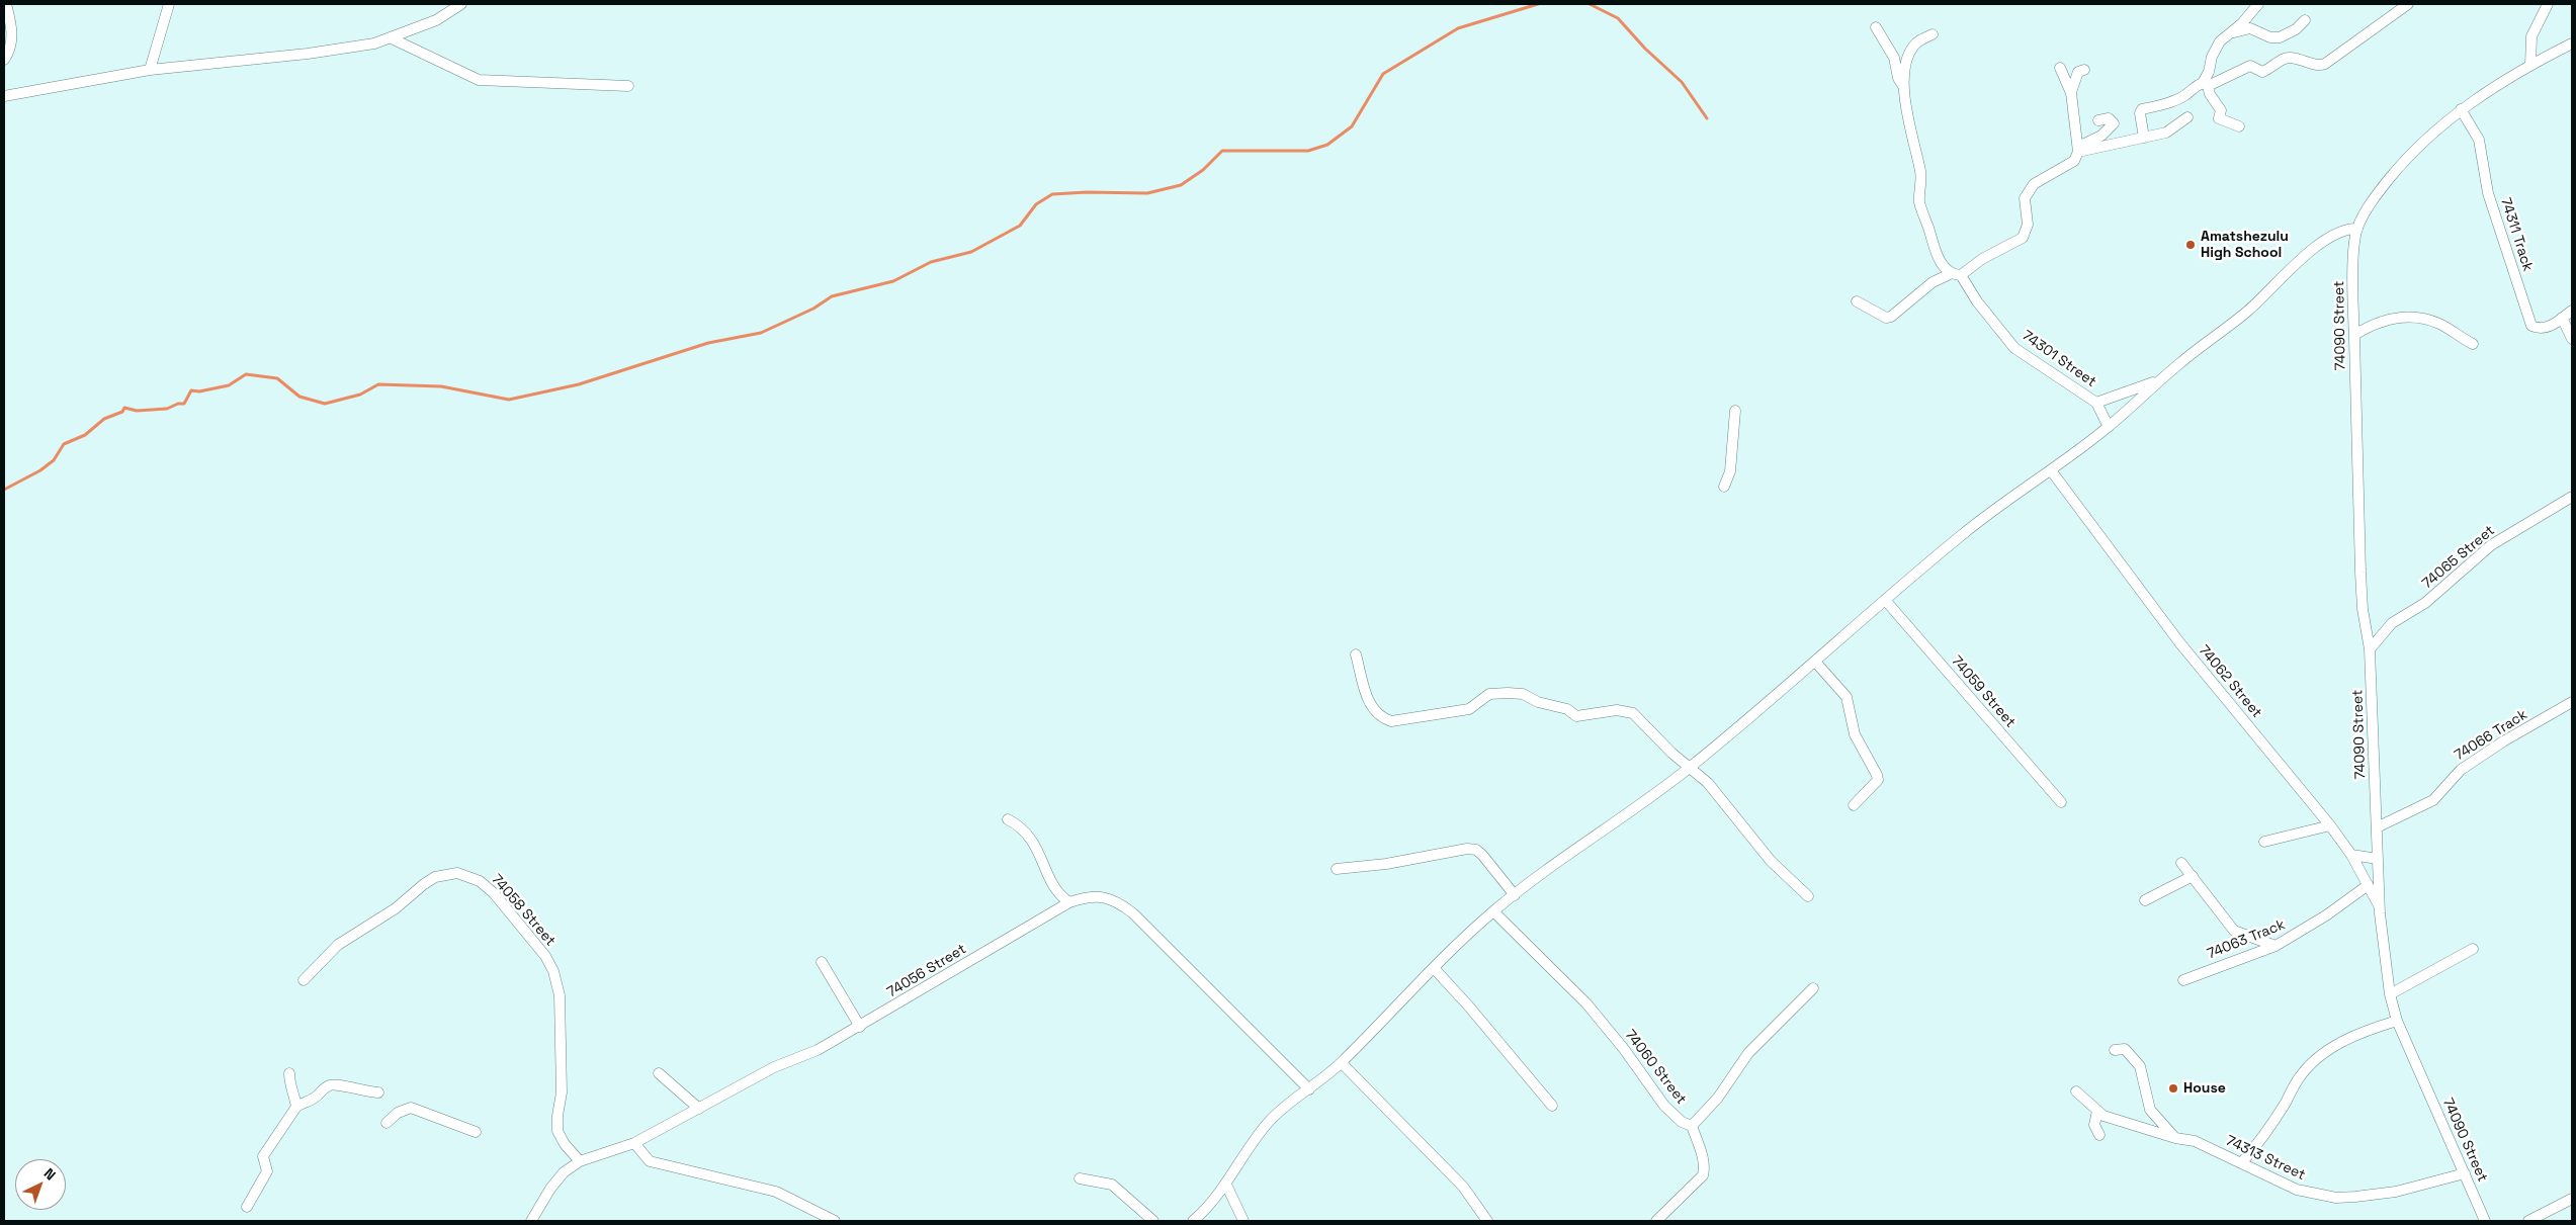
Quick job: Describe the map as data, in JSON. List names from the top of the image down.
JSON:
{
  "streets": {
    "street": [
      "74311 Track",
      "74090 Street",
      "74301 Street",
      "74065 Street",
      "74062 Street",
      "74059 Street",
      "74066 Track",
      "74058 Street",
      "74063 Track",
      "74056 Street",
      "74060 Street",
      "74313 Street"
    ]
  },
  "crossings": [
    ["74090 Street", "74065 Street"],
    ["74090 Street", "74062 Street"],
    ["74090 Street", "74066 Track"],
    ["74090 Street", "74313 Street"],
    ["74062 Street", "74063 Track"],
    ["74058 Street", "74056 Street"]
  ],
  "places": ["Amatshezulu High School", "House"],
  "north": "top right"
}
